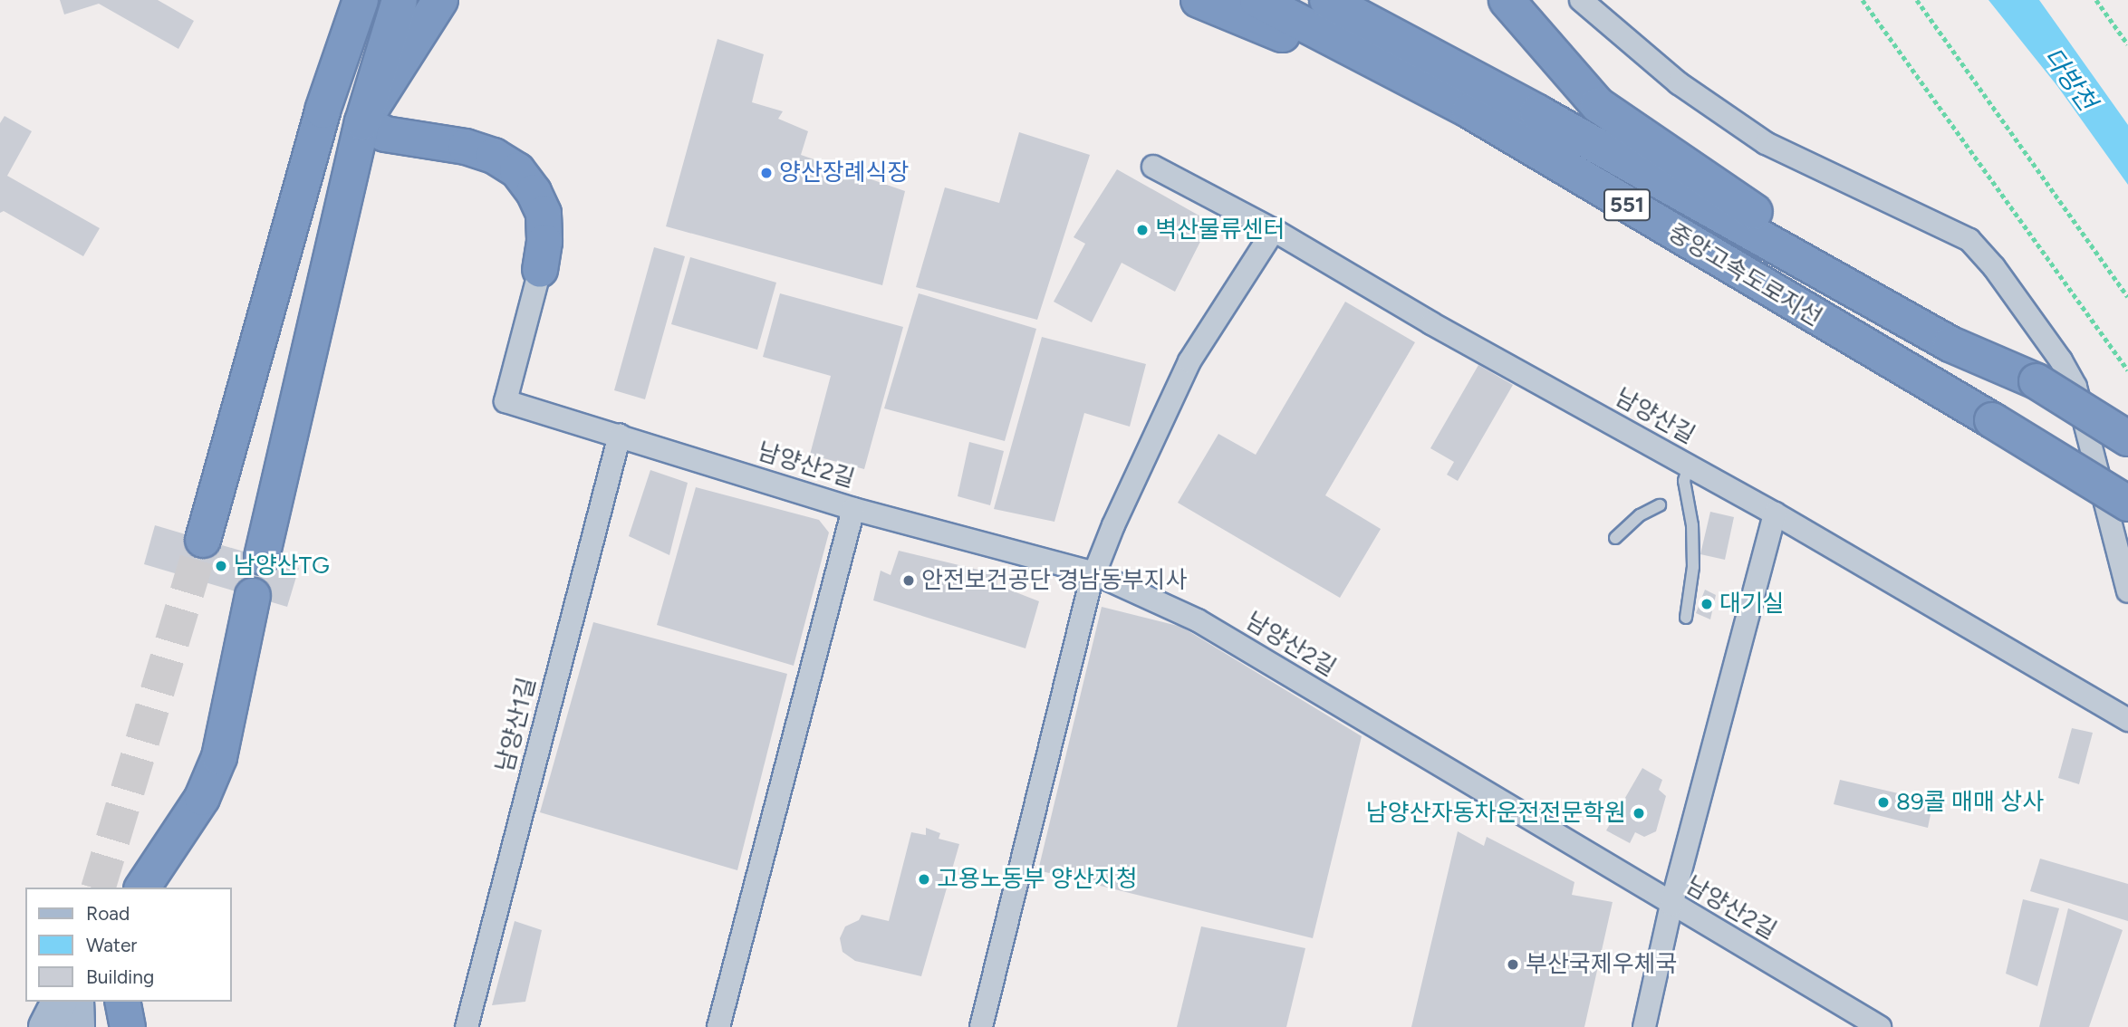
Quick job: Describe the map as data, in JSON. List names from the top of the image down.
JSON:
{
  "streets": {
    "highway": ["551", "중앙고속도로지선"],
    "street": ["남양산길", "남양산2길", "남양산1길"]
  },
  "crossings": [
    ["남양산2길", "남양산1길"]
  ],
  "water": ["다방천"],
  "places": [
    "양산장례식장",
    "벽산물류센터",
    "남양산TG",
    "안전보건공단 경남동부지사",
    "대기실",
    "89콜 매매 상사",
    "남양산자동차운전전문학원",
    "고용노동부 양산지청",
    "부산국제우체국"
  ],
  "legend": ["Road", "Water", "Building"]
}
